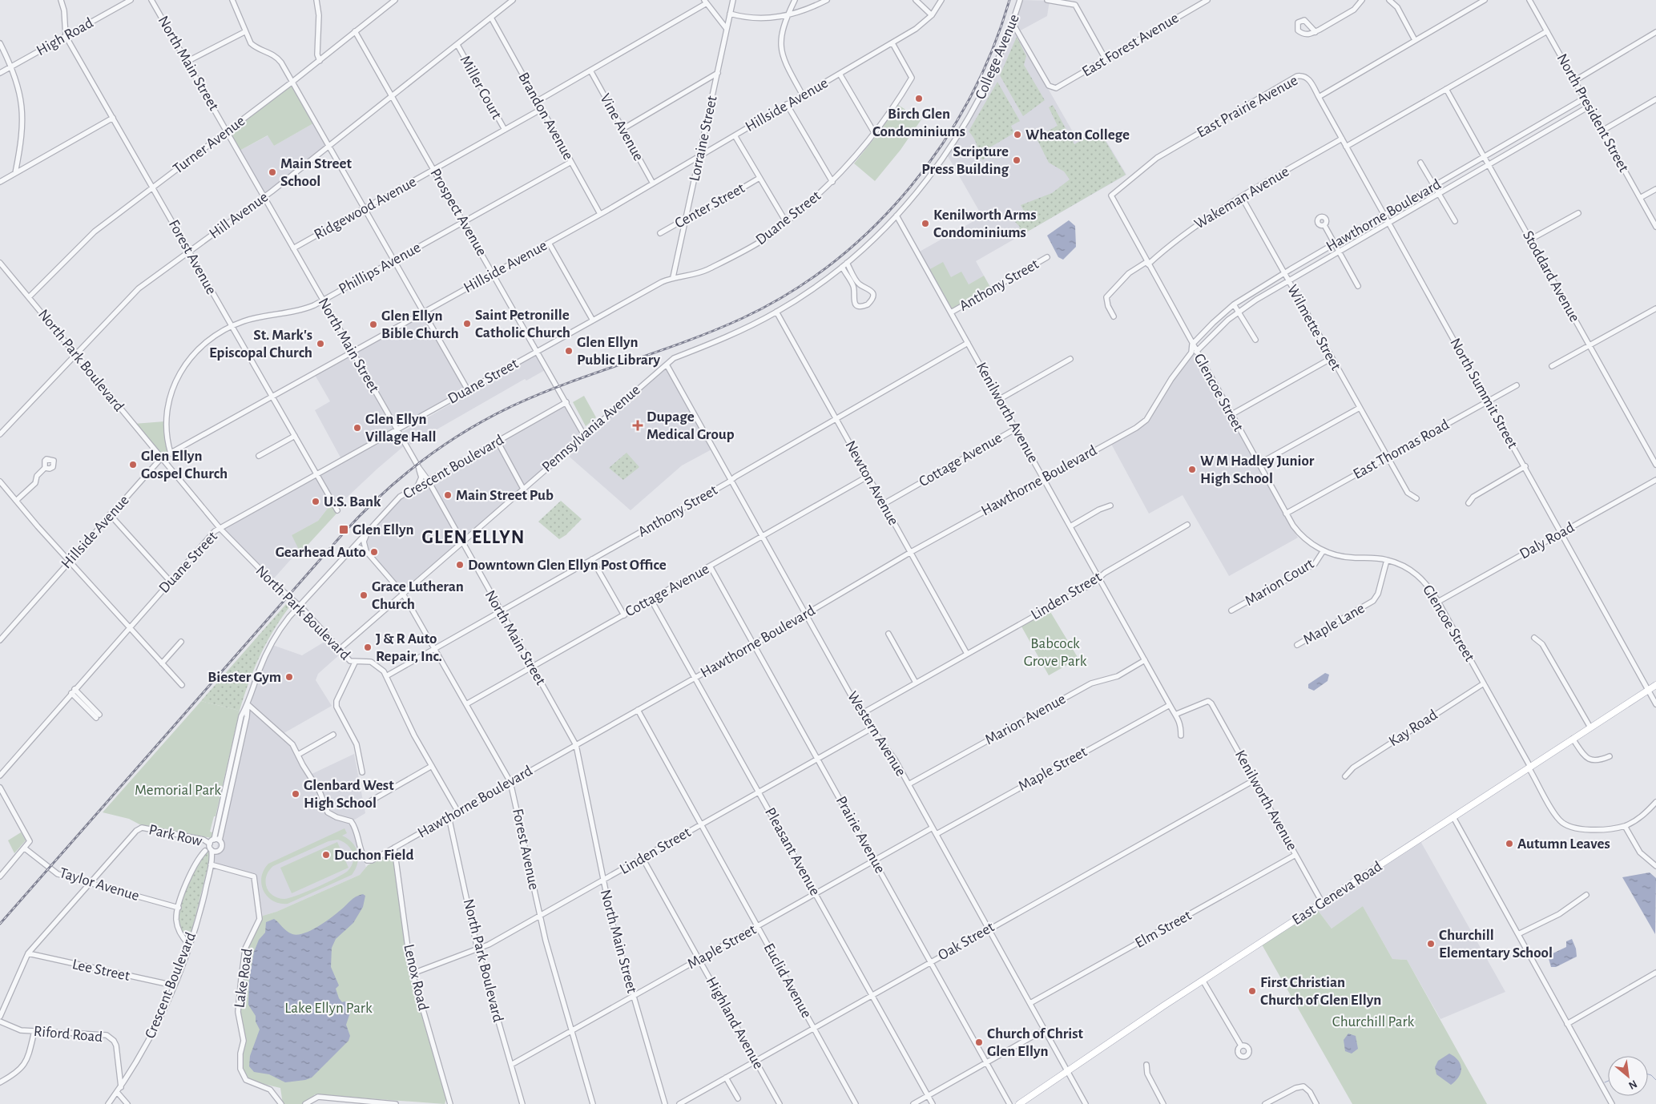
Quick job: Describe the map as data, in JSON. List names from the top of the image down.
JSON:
{
  "streets": {
    "main road": ["East Geneva Road"],
    "street": [
      "High Road",
      "East Forest Avenue",
      "College Avenue",
      "North Main Street",
      "Miller Court",
      "Hillside Avenue",
      "East Prairie Avenue",
      "North President Street",
      "Brandon Avenue",
      "Vine Avenue",
      "Lorraine Street",
      "Turner Avenue",
      "Wakeman Avenue",
      "Center Street",
      "Ridgewood Avenue",
      "Prospect Avenue",
      "Hill Avenue",
      "Hawthorne Boulevard",
      "Duane Street",
      "Forest Avenue",
      "Phillips Avenue",
      "Stoddard Avenue",
      "Anthony Street",
      "Wilmette Street",
      "North Park Boulevard",
      "Glencoe Street",
      "North Summit Street",
      "Kenilworth Avenue",
      "Pennsylvania Avenue",
      "East Thomas Road",
      "Cottage Avenue",
      "Crescent Boulevard",
      "Newton Avenue",
      "Daly Road",
      "Marion Court",
      "Linden Street",
      "Maple Lane",
      "Marion Avenue",
      "Kay Road",
      "Western Avenue",
      "Maple Street",
      "Prairie Avenue",
      "Park Row",
      "Pleasant Avenue",
      "Taylor Avenue",
      "Elm Street",
      "Oak Street",
      "Lee Street",
      "Lenox Road",
      "Lake Road",
      "Euclid Avenue",
      "Highland Avenue",
      "Riford Road"
    ]
  },
  "crossings": [
    ["High Road", "Forest Avenue"],
    ["East Forest Avenue", "College Avenue"],
    ["College Avenue", "Pennsylvania Avenue"],
    ["North Main Street", "Hillside Avenue"],
    ["North Main Street", "Turner Avenue"],
    ["North Main Street", "Ridgewood Avenue"],
    ["North Main Street", "Hill Avenue"],
    ["North Main Street", "Hawthorne Boulevard"],
    ["North Main Street", "Duane Street"],
    ["North Main Street", "Phillips Avenue"],
    ["North Main Street", "Anthony Street"],
    ["North Main Street", "Pennsylvania Avenue"],
    ["North Main Street", "Cottage Avenue"],
    ["North Main Street", "Crescent Boulevard"],
    ["North Main Street", "Linden Street"],
    ["North Main Street", "Maple Street"],
    ["Miller Court", "Ridgewood Avenue"],
    ["Miller Court", "Hill Avenue"],
    ["Hillside Avenue", "Brandon Avenue"],
    ["Hillside Avenue", "Vine Avenue"],
    ["Hillside Avenue", "Lorraine Street"],
    ["Hillside Avenue", "Prospect Avenue"],
    ["Hillside Avenue", "Duane Street"],
    ["Hillside Avenue", "Forest Avenue"],
    ["Hillside Avenue", "Phillips Avenue"],
    ["Hillside Avenue", "North Park Boulevard"],
    ["East Prairie Avenue", "Glencoe Street"],
    ["East Prairie Avenue", "North Summit Street"],
    ["North President Street", "Hawthorne Boulevard"],
    ["Brandon Avenue", "Ridgewood Avenue"],
    ["Brandon Avenue", "Hill Avenue"],
    ["Brandon Avenue", "Phillips Avenue"],
    ["Lorraine Street", "Center Street"],
    ["Lorraine Street", "Duane Street"],
    ["Turner Avenue", "Prospect Avenue"],
    ["Turner Avenue", "Forest Avenue"],
    ["Turner Avenue", "North Park Boulevard"],
    ["Wakeman Avenue", "Wilmette Street"],
    ["Wakeman Avenue", "Glencoe Street"],
    ["Wakeman Avenue", "North Summit Street"],
    ["Ridgewood Avenue", "Prospect Avenue"],
    ["Prospect Avenue", "Hill Avenue"],
    ["Prospect Avenue", "Duane Street"],
    ["Prospect Avenue", "Phillips Avenue"],
    ["Prospect Avenue", "Pennsylvania Avenue"],
    ["Prospect Avenue", "Crescent Boulevard"],
    ["Hill Avenue", "Forest Avenue"],
    ["Hill Avenue", "North Park Boulevard"],
    ["Hawthorne Boulevard", "Forest Avenue"],
    ["Hawthorne Boulevard", "Stoddard Avenue"],
    ["Hawthorne Boulevard", "Wilmette Street"],
    ["Hawthorne Boulevard", "North Park Boulevard"],
    ["Hawthorne Boulevard", "Glencoe Street"],
    ["Hawthorne Boulevard", "North Summit Street"],
    ["Hawthorne Boulevard", "Kenilworth Avenue"],
    ["Hawthorne Boulevard", "Newton Avenue"],
    ["Hawthorne Boulevard", "Western Avenue"],
    ["Hawthorne Boulevard", "Prairie Avenue"],
    ["Hawthorne Boulevard", "Pleasant Avenue"],
    ["Hawthorne Boulevard", "Lenox Road"],
    ["Hawthorne Boulevard", "Euclid Avenue"],
    ["Duane Street", "Forest Avenue"],
    ["Duane Street", "North Park Boulevard"],
    ["Forest Avenue", "Phillips Avenue"],
    ["Forest Avenue", "Anthony Street"],
    ["Forest Avenue", "Pennsylvania Avenue"],
    ["Forest Avenue", "Cottage Avenue"],
    ["Forest Avenue", "Linden Street"],
    ["Forest Avenue", "Maple Street"],
    ["Anthony Street", "North Park Boulevard"],
    ["Anthony Street", "Kenilworth Avenue"],
    ["Anthony Street", "Newton Avenue"],
    ["Anthony Street", "Western Avenue"],
    ["Wilmette Street", "East Thomas Road"],
    ["North Park Boulevard", "Pennsylvania Avenue"],
    ["North Park Boulevard", "Crescent Boulevard"],
    ["North Park Boulevard", "Linden Street"],
    ["North Park Boulevard", "Maple Street"],
    ["Glencoe Street", "East Thomas Road"],
    ["Glencoe Street", "Daly Road"],
    ["Glencoe Street", "Marion Court"],
    ["Glencoe Street", "Maple Lane"],
    ["Glencoe Street", "Kay Road"],
    ["Glencoe Street", "East Geneva Road"],
    ["North Summit Street", "East Thomas Road"],
    ["North Summit Street", "Daly Road"],
    ["North Summit Street", "East Geneva Road"],
    ["Kenilworth Avenue", "Pennsylvania Avenue"],
    ["Kenilworth Avenue", "Cottage Avenue"],
    ["Kenilworth Avenue", "Linden Street"],
    ["Kenilworth Avenue", "Marion Avenue"],
    ["Kenilworth Avenue", "Maple Street"],
    ["Kenilworth Avenue", "East Geneva Road"],
    ["Kenilworth Avenue", "Elm Street"],
    ["Kenilworth Avenue", "Oak Street"],
    ["Pennsylvania Avenue", "Newton Avenue"],
    ["Pennsylvania Avenue", "Western Avenue"],
    ["Cottage Avenue", "Newton Avenue"],
    ["Cottage Avenue", "Western Avenue"],
    ["Cottage Avenue", "Prairie Avenue"],
    ["Cottage Avenue", "Pleasant Avenue"],
    ["Crescent Boulevard", "Park Row"],
    ["Crescent Boulevard", "Lee Street"],
    ["Crescent Boulevard", "Lake Road"],
    ["Crescent Boulevard", "Riford Road"],
    ["Newton Avenue", "Linden Street"],
    ["Linden Street", "Western Avenue"],
    ["Linden Street", "Prairie Avenue"],
    ["Linden Street", "Pleasant Avenue"],
    ["Linden Street", "Lenox Road"],
    ["Linden Street", "Euclid Avenue"],
    ["Linden Street", "Highland Avenue"],
    ["Marion Avenue", "Western Avenue"],
    ["Western Avenue", "Maple Street"],
    ["Western Avenue", "East Geneva Road"],
    ["Western Avenue", "Elm Street"],
    ["Western Avenue", "Oak Street"],
    ["Maple Street", "Prairie Avenue"],
    ["Maple Street", "Pleasant Avenue"],
    ["Maple Street", "Euclid Avenue"],
    ["Maple Street", "Highland Avenue"],
    ["Prairie Avenue", "Oak Street"],
    ["Park Row", "Taylor Avenue"],
    ["Pleasant Avenue", "Oak Street"],
    ["Oak Street", "Euclid Avenue"],
    ["Oak Street", "Highland Avenue"]
  ],
  "districts": ["GLEN ELLYN"],
  "parks": [
    "Babcock Grove Park",
    "Memorial Park",
    "Lake Ellyn Park",
    "Churchill Park"
  ],
  "places": {
    "other": [
      "Birch Glen Condominiums",
      "Wheaton College",
      "Scripture Press Building",
      "Main Street School",
      "Kenilworth Arms Condominiums",
      "Saint Petronille Catholic Church",
      "Glen Ellyn Bible Church",
      "St. Mark's Episcopal Church",
      "Glen Ellyn Public Library",
      "Glen Ellyn Village Hall",
      "Glen Ellyn Gospel Church",
      "W M Hadley Junior High School",
      "Main Street Pub",
      "U.S. Bank",
      "Gearhead Auto",
      "Downtown Glen Ellyn Post Office",
      "Grace Lutheran Church",
      "J & R Auto Repair, Inc.",
      "Biester Gym",
      "Glenbard West High School",
      "Autumn Leaves",
      "Duchon Field",
      "Churchill Elementary School",
      "First Christian Church of Glen Ellyn",
      "Church of Christ Glen Ellyn"
    ],
    "health": ["Dupage Medical Group"],
    "transit": ["Glen Ellyn"]
  },
  "north": "bottom right"
}
